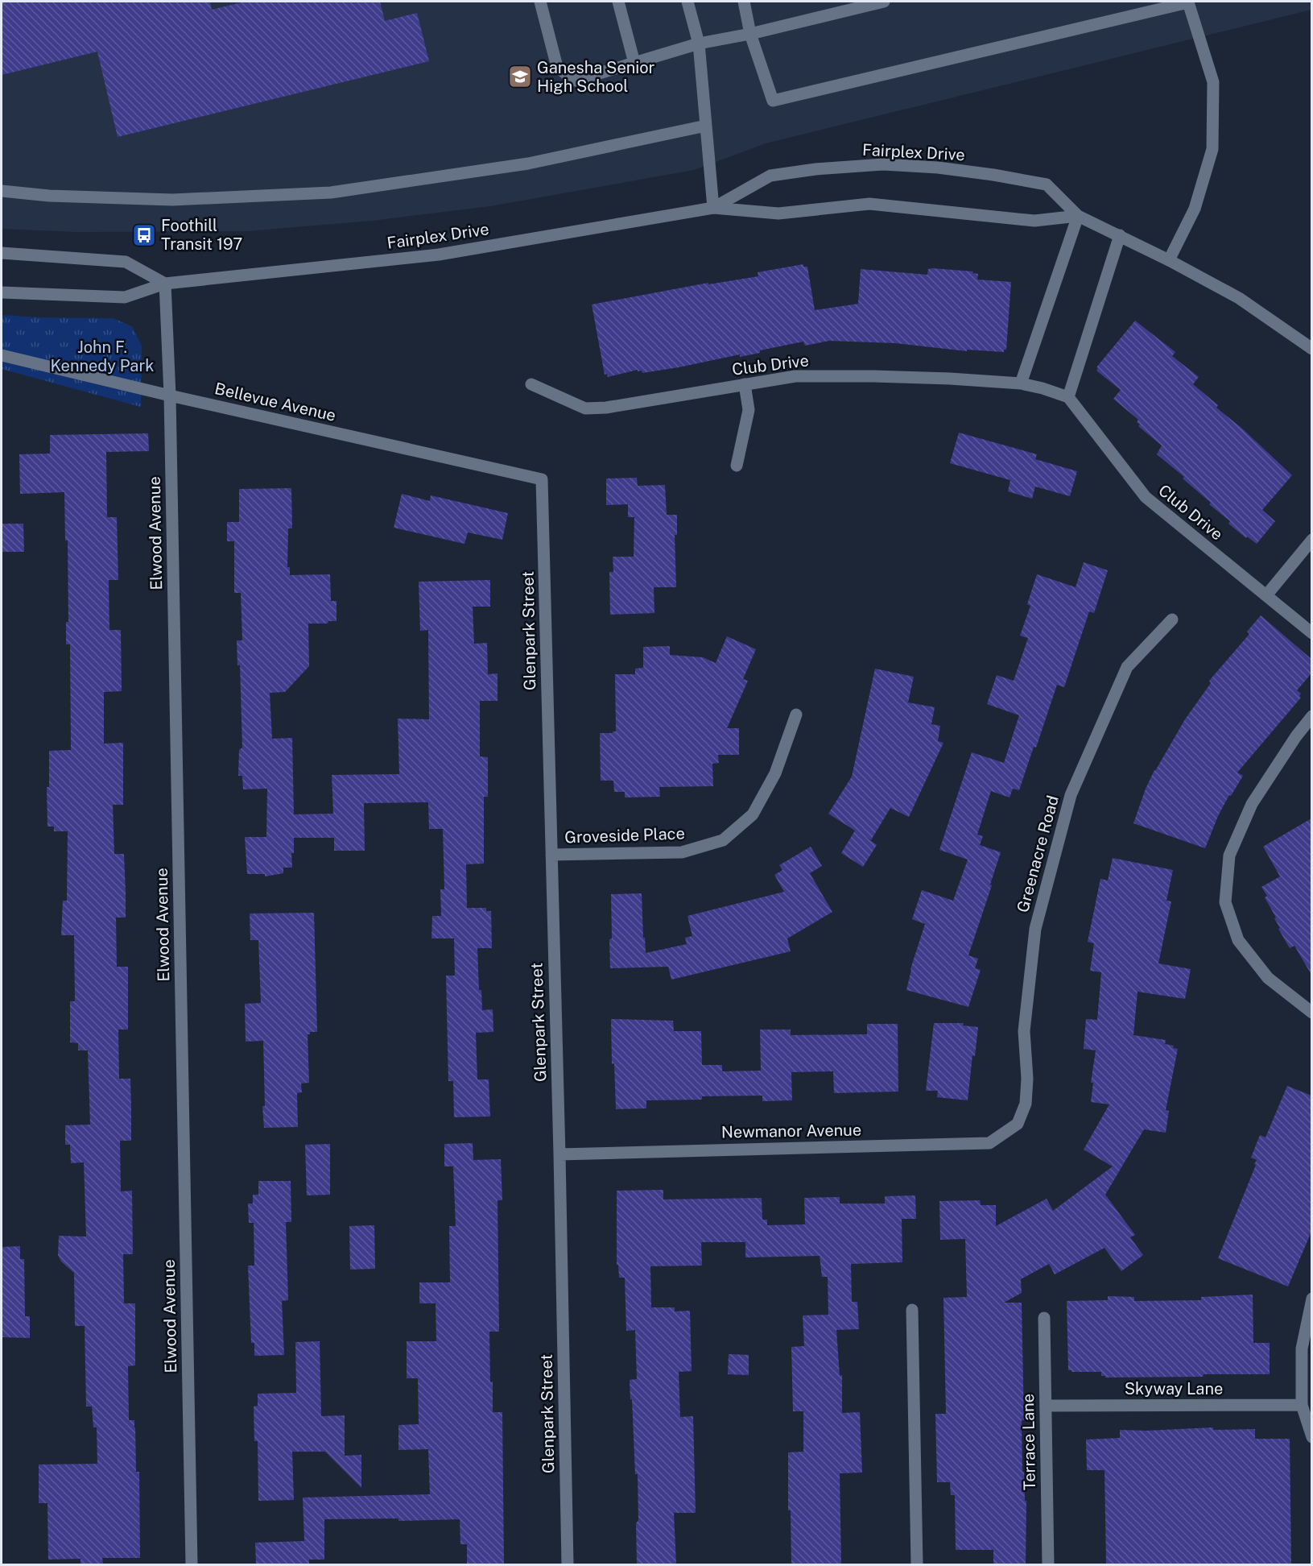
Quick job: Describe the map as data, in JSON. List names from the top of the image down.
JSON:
{
  "streets": {
    "street": [
      "Fairplex Drive",
      "Club Drive",
      "Bellevue Avenue",
      "Elwood Avenue",
      "Glenpark Street",
      "Groveside Place",
      "Greenacre Road",
      "Newmanor Avenue",
      "Skyway Lane",
      "Terrace Lane"
    ]
  },
  "crossings": [
    ["Fairplex Drive", "Elwood Avenue"],
    ["Bellevue Avenue", "Elwood Avenue"],
    ["Bellevue Avenue", "Glenpark Street"],
    ["Glenpark Street", "Groveside Place"],
    ["Glenpark Street", "Newmanor Avenue"],
    ["Greenacre Road", "Newmanor Avenue"],
    ["Skyway Lane", "Terrace Lane"]
  ],
  "parks": ["John F. Kennedy Park"],
  "places": {
    "school or university": ["Ganesha Senior High School"],
    "bus stop": ["Foothill Transit 197"]
  }
}
